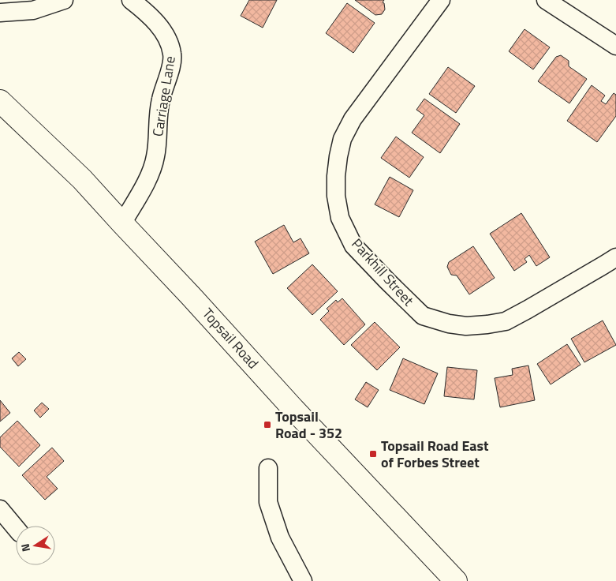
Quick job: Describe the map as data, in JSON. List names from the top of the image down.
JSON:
{
  "streets": {
    "main road": ["Topsail Road"],
    "street": ["Carriage Lane", "Parkhill Street"]
  },
  "crossings": [
    ["Carriage Lane", "Topsail Road"]
  ],
  "places": {
    "transit": ["Topsail Road - 352", "Topsail Road East of Forbes Street"]
  },
  "north": "left"
}
